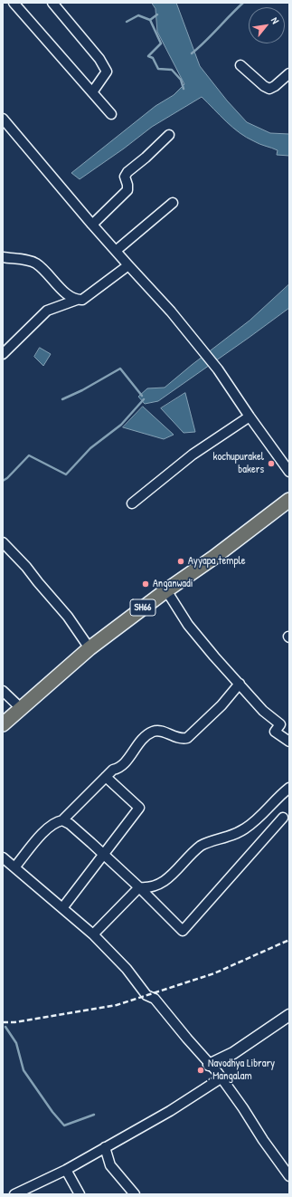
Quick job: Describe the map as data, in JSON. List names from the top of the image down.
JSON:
{
  "streets": {
    "main road": ["SH66"]
  },
  "places": [
    "kochupurakel bakers",
    "Ayyapa temple",
    "Anganwadi",
    "Navodhya Library , Mangalam"
  ],
  "north": "top right"
}
